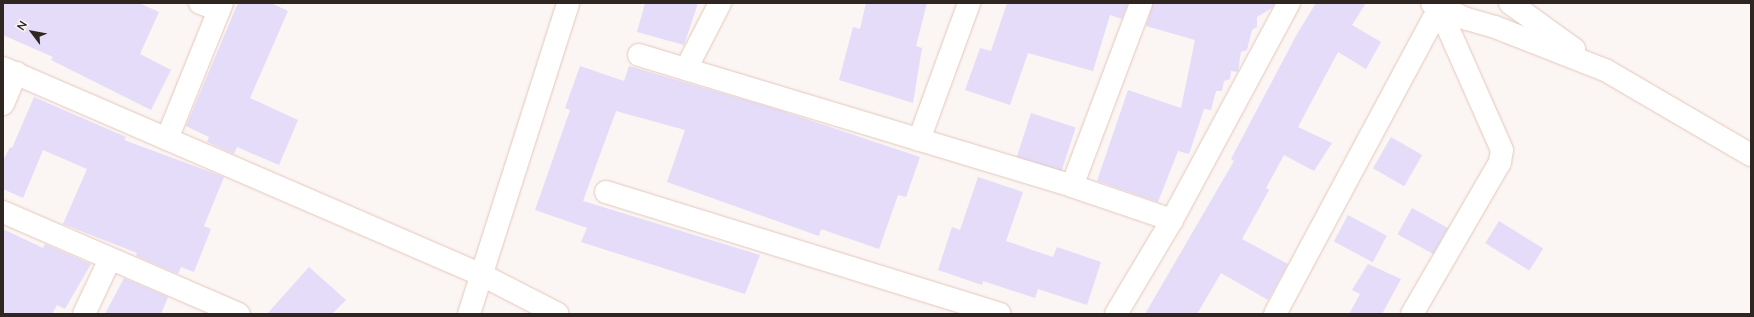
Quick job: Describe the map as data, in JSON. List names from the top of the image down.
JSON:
{
  "north": "top left"
}
